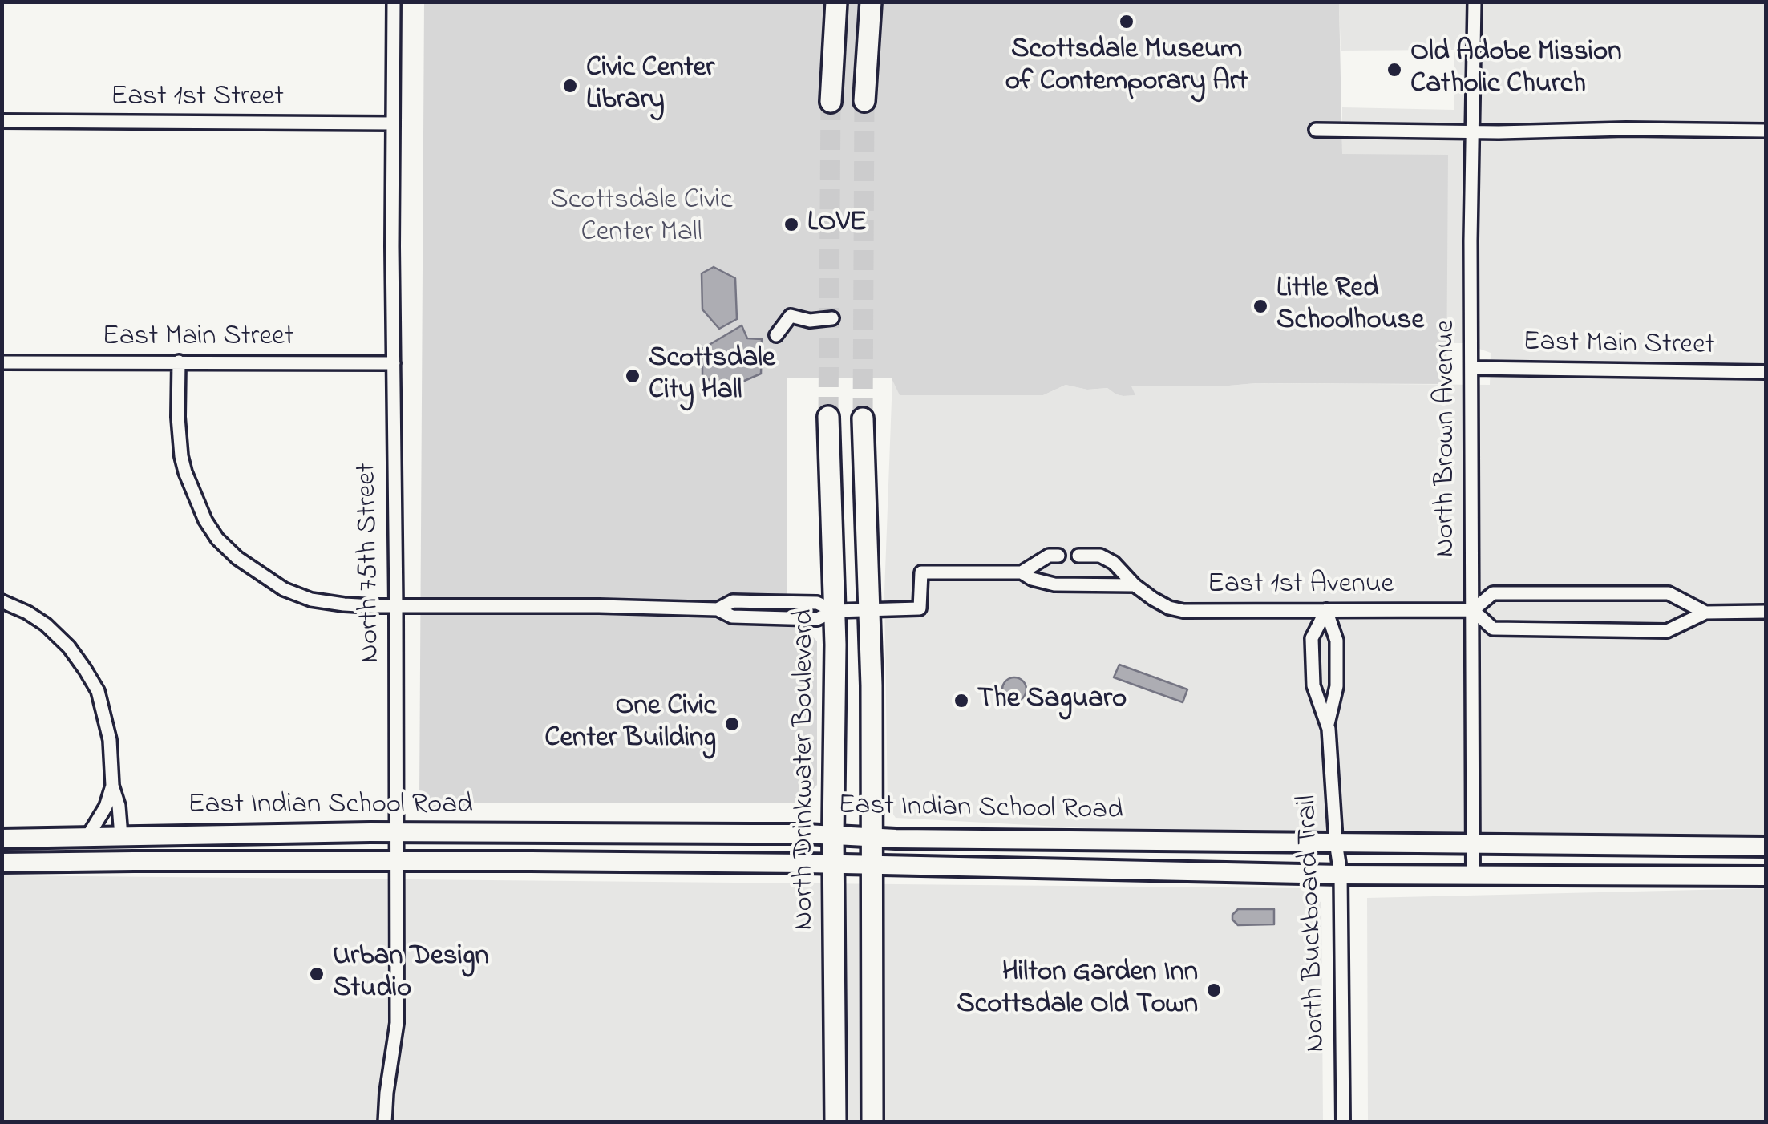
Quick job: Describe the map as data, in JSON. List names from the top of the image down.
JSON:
{
  "streets": {
    "main road": ["North Drinkwater Boulevard", "East Indian School Road"],
    "street": [
      "East 1st Street",
      "East Main Street",
      "North Brown Avenue",
      "North 75th Street",
      "East 1st Avenue",
      "North Buckboard Trail"
    ]
  },
  "crossings": [
    ["East 1st Street", "North 75th Street"],
    ["East Main Street", "North Brown Avenue"],
    ["East Main Street", "North 75th Street"],
    ["North Brown Avenue", "East 1st Avenue"],
    ["North Brown Avenue", "East Indian School Road"],
    ["North 75th Street", "East Indian School Road"],
    ["East 1st Avenue", "North Buckboard Trail"],
    ["North Drinkwater Boulevard", "East Indian School Road"],
    ["East Indian School Road", "North Buckboard Trail"]
  ],
  "parks": ["Scottsdale Civic Center Mall"],
  "places": [
    "Scottsdale Museum of Contemporary Art",
    "Old Adobe Mission Catholic Church",
    "Civic Center Library",
    "LOVE",
    "Little Red Schoolhouse",
    "Scottsdale City Hall",
    "The Saguaro",
    "One Civic Center Building",
    "Urban Design Studio",
    "Hilton Garden Inn Scottsdale Old Town"
  ]
}
